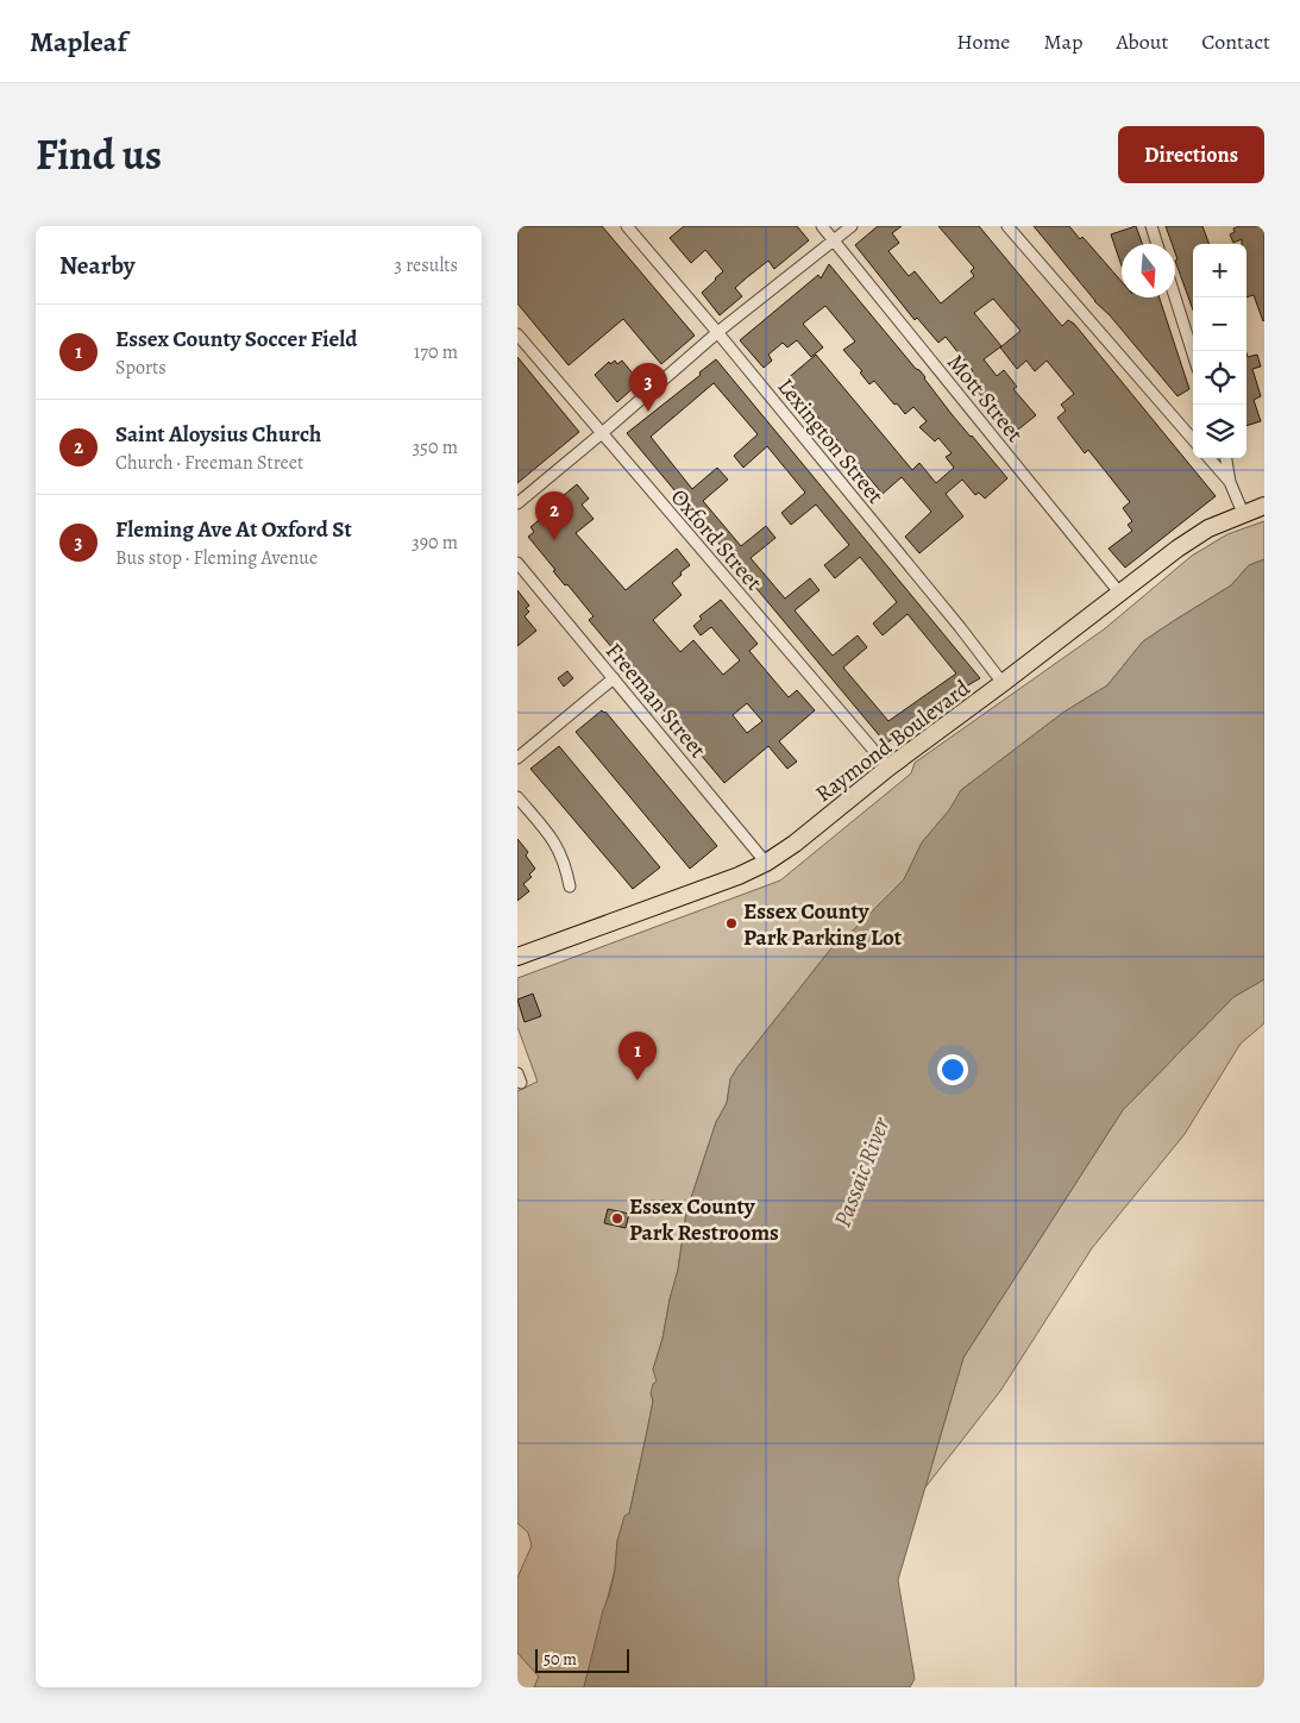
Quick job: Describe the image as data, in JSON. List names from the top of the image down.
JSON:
{
  "streets": {
    "main road": ["Raymond Boulevard"],
    "street": [
      "Mott Street",
      "Lexington Street",
      "Oxford Street",
      "Freeman Street"
    ]
  },
  "crossings": [
    ["Mott Street", "Raymond Boulevard"],
    ["Lexington Street", "Raymond Boulevard"],
    ["Oxford Street", "Raymond Boulevard"],
    ["Freeman Street", "Raymond Boulevard"]
  ],
  "water": ["Passaic River"],
  "places": ["Essex County Park Parking Lot", "Essex County Park Restrooms"],
  "scale_bar": "50 m",
  "north": "bottom",
  "page": {
    "header": "Mapleaf",
    "nav": [
      "Home",
      "Map",
      "About",
      "Contact"
    ],
    "title": "Find us",
    "buttons": "Directions",
    "heading": ["Nearby", "3 results"],
    "map_buttons": ["+", "−"],
    "list": [
      {
        "mark": "1",
        "name": "Essex County Soccer Field",
        "note": "Sports",
        "value": "170 m"
      },
      {
        "mark": "2",
        "name": "Saint Aloysius Church",
        "note": "Church · Freeman Street",
        "value": "350 m"
      },
      {
        "mark": "3",
        "name": "Fleming Ave At Oxford St",
        "note": "Bus stop · Fleming Avenue",
        "value": "390 m"
      }
    ],
    "pins": ["3", "2", "1"],
    "scale": "50 m"
  }
}
